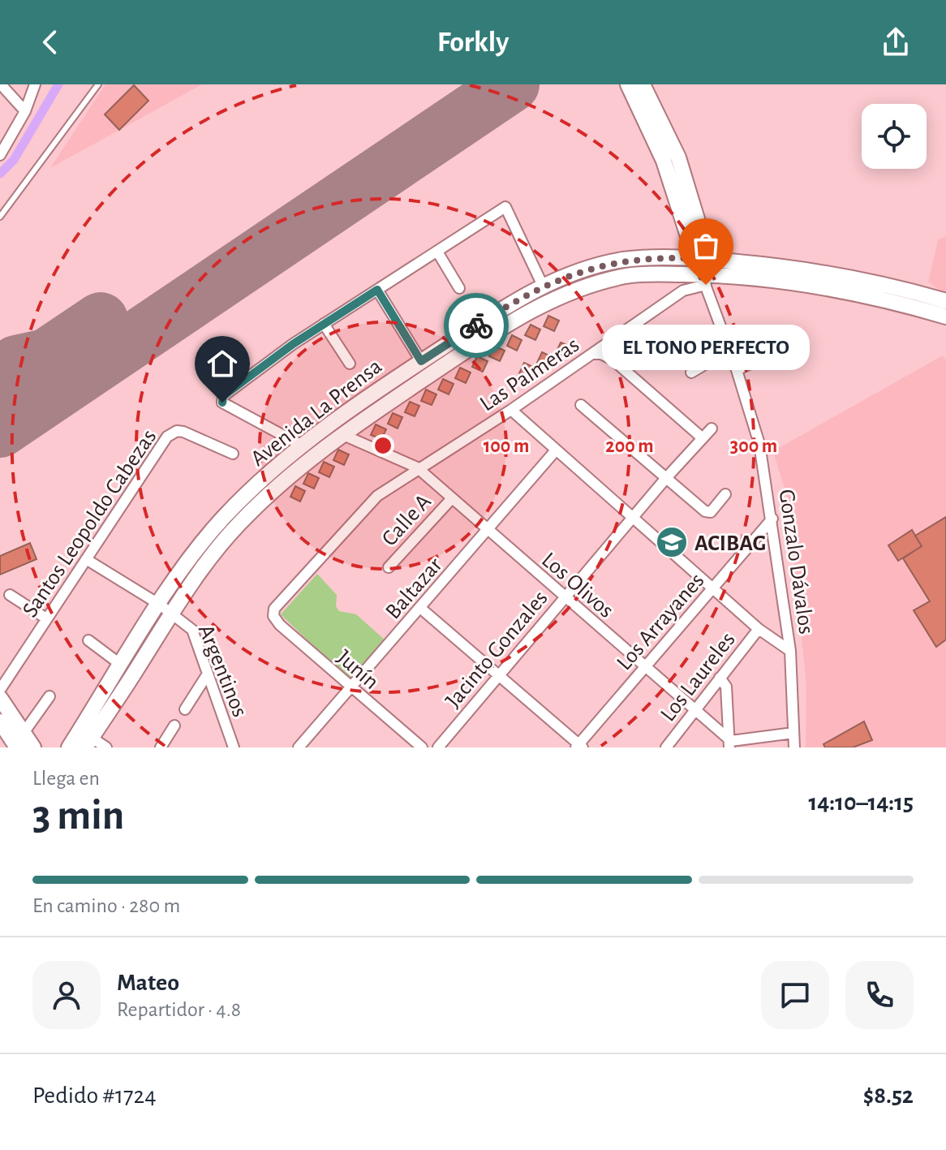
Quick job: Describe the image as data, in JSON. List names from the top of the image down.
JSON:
{
  "streets": {
    "main road": ["Avenida La Prensa"],
    "street": [
      "Las Palmeras",
      "Calle A",
      "Santos Leopoldo Cabezas",
      "Gonzalo Dávalos",
      "Los Olivos",
      "Baltazar",
      "Los Arrayanes",
      "Jacinto Gonzales",
      "Junín",
      "Argentinos",
      "Los Laureles"
    ]
  },
  "crossings": [
    ["Las Palmeras", "Avenida La Prensa"],
    ["Las Palmeras", "Gonzalo Dávalos"],
    ["Las Palmeras", "Los Olivos"],
    ["Las Palmeras", "Junín"],
    ["Avenida La Prensa", "Gonzalo Dávalos"],
    ["Avenida La Prensa", "Los Olivos"],
    ["Avenida La Prensa", "Argentinos"],
    ["Calle A", "Los Olivos"],
    ["Santos Leopoldo Cabezas", "Argentinos"],
    ["Gonzalo Dávalos", "Los Arrayanes"],
    ["Los Olivos", "Baltazar"],
    ["Los Olivos", "Los Arrayanes"],
    ["Los Olivos", "Jacinto Gonzales"],
    ["Los Olivos", "Los Laureles"],
    ["Baltazar", "Junín"]
  ],
  "places": {
    "other": ["EL TONO PERFECTO"],
    "school or university": ["ACIBAG"]
  },
  "page": {
    "header": "Forkly",
    "bubble": "EL TONO PERFECTO",
    "heading": ["3 min", "Llega en", "14:10–14:15"],
    "panel": [
      "Mateo",
      "Repartidor · 4.8",
      "Pedido #1724",
      "$8.52"
    ],
    "bar": "En camino · 280 m"
  },
  "rings": ["100 m", "200 m", "300 m"]
}
